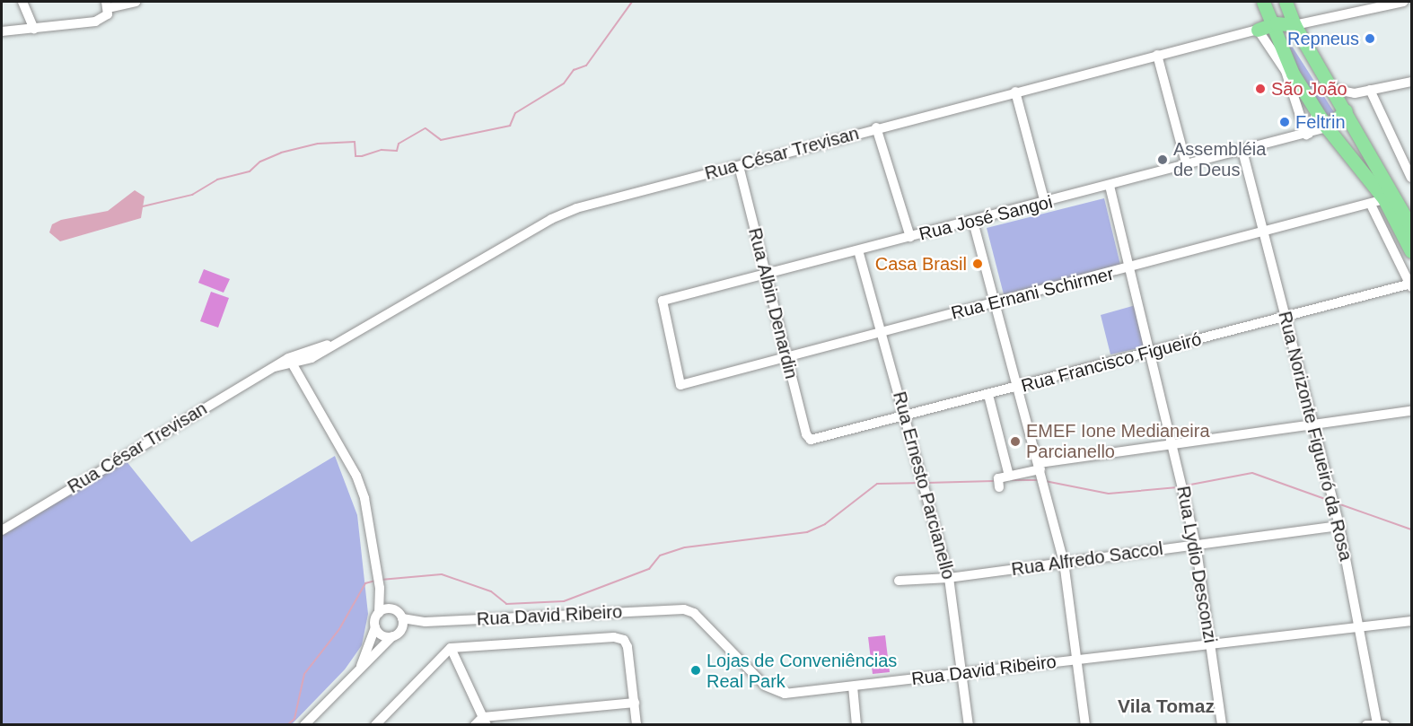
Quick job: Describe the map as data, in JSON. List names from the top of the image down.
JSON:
{
  "streets": {
    "street": [
      "Rua César Trevisan",
      "Rua José Sangoi",
      "Rua Ernani Schirmer",
      "Rua Albin Denardin",
      "Rua Francisco Figueiró",
      "Rua Norizonte Figueiró da Rosa",
      "Rua Ernesto Parcianello",
      "Rua Alfredo Saccol",
      "Rua Lydio Desconzi",
      "Rua David Ribeiro"
    ]
  },
  "crossings": [
    ["Rua César Trevisan", "Rua Albin Denardin"],
    ["Rua José Sangoi", "Rua Ernani Schirmer"],
    ["Rua José Sangoi", "Rua Albin Denardin"],
    ["Rua José Sangoi", "Rua Norizonte Figueiró da Rosa"],
    ["Rua José Sangoi", "Rua Ernesto Parcianello"],
    ["Rua José Sangoi", "Rua Lydio Desconzi"],
    ["Rua Ernani Schirmer", "Rua Albin Denardin"],
    ["Rua Ernani Schirmer", "Rua Norizonte Figueiró da Rosa"],
    ["Rua Ernani Schirmer", "Rua Ernesto Parcianello"],
    ["Rua Ernani Schirmer", "Rua Lydio Desconzi"],
    ["Rua Albin Denardin", "Rua Francisco Figueiró"],
    ["Rua Francisco Figueiró", "Rua Norizonte Figueiró da Rosa"],
    ["Rua Francisco Figueiró", "Rua Ernesto Parcianello"],
    ["Rua Francisco Figueiró", "Rua Lydio Desconzi"],
    ["Rua Norizonte Figueiró da Rosa", "Rua Alfredo Saccol"],
    ["Rua Norizonte Figueiró da Rosa", "Rua David Ribeiro"],
    ["Rua Ernesto Parcianello", "Rua Alfredo Saccol"],
    ["Rua Ernesto Parcianello", "Rua David Ribeiro"],
    ["Rua Alfredo Saccol", "Rua Lydio Desconzi"],
    ["Rua Lydio Desconzi", "Rua David Ribeiro"]
  ],
  "districts": ["Vila Tomaz"],
  "places": [
    "Repneus",
    "São João",
    "Feltrin",
    "Assembléia de Deus",
    "Casa Brasil",
    "EMEF Ione Medianeira Parcianello",
    "Lojas de Conveniências Real Park"
  ]
}
